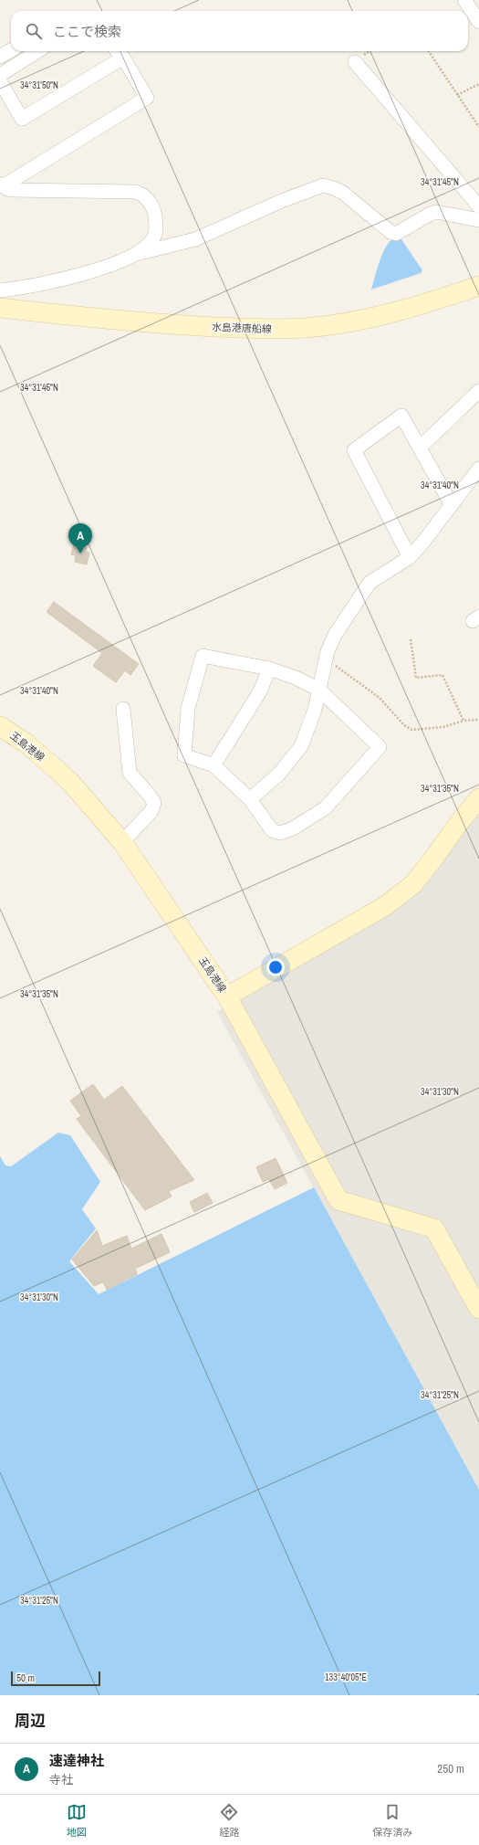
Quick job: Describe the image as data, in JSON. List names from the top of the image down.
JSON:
{
  "streets": {
    "main road": ["水島港唐船線", "玉島港線"]
  },
  "scale_bar": "50 m",
  "page": {
    "search": "ここで検索",
    "pins": "A",
    "scale": "50 m",
    "heading": "周辺",
    "list": [
      {
        "mark": "A",
        "name": "速達神社",
        "note": "寺社",
        "value": "250 m"
      }
    ],
    "nav": ["地図", "経路", "保存済み"]
  },
  "coordinates": [
    "34°31'50\"N",
    "34°31'45\"N",
    "34°31'40\"N",
    "34°31'35\"N",
    "34°31'30\"N",
    "34°31'25\"N",
    "133°40'05\"E"
  ]
}
